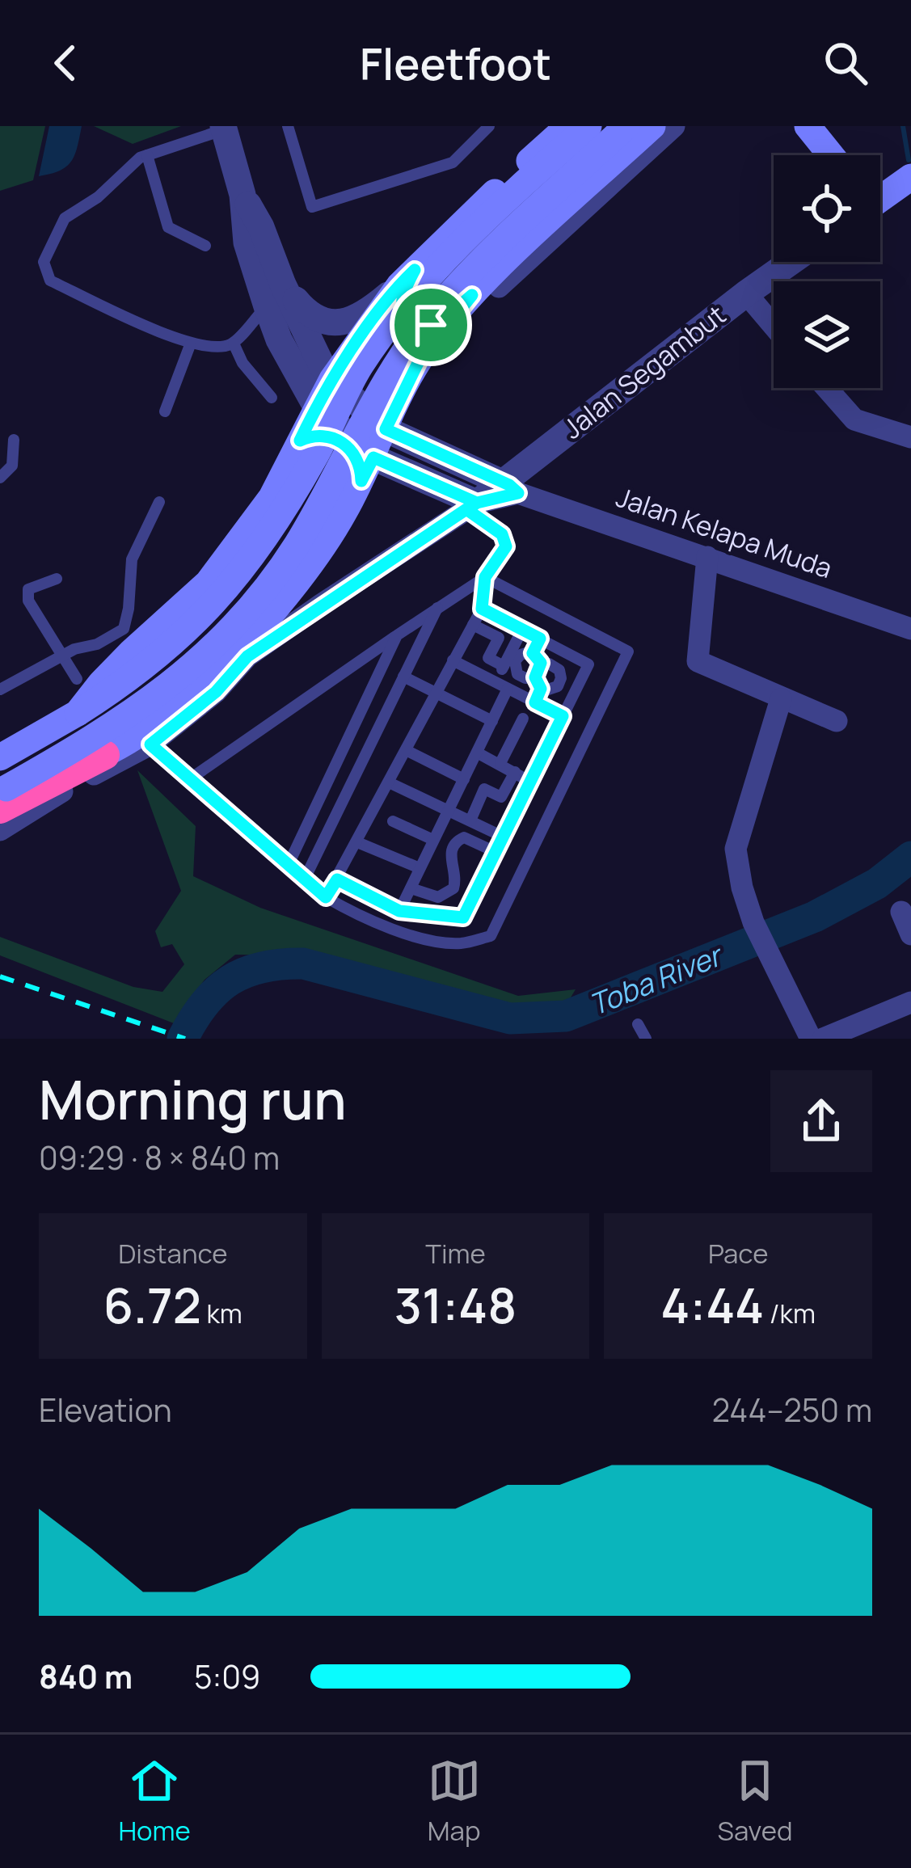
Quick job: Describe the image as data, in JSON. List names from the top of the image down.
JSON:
{
  "streets": {
    "street": ["Jalan Segambut", "Jalan Kelapa Muda"]
  },
  "crossings": [
    ["Jalan Segambut", "Jalan Kelapa Muda"]
  ],
  "water": ["Toba River"],
  "page": {
    "header": "Fleetfoot",
    "heading": ["Morning run", "09:29 · 8 × 840 m"],
    "stats": [
      ["Distance", "6.72 km"],
      ["Time", "31:48"],
      ["Pace", "4:44 /km"]
    ],
    "chart": ["Elevation", "244–250 m"],
    "list": [
      {
        "name": "840 m",
        "note": "5:09"
      }
    ],
    "tabs": ["Home", "Map", "Saved"]
  }
}
